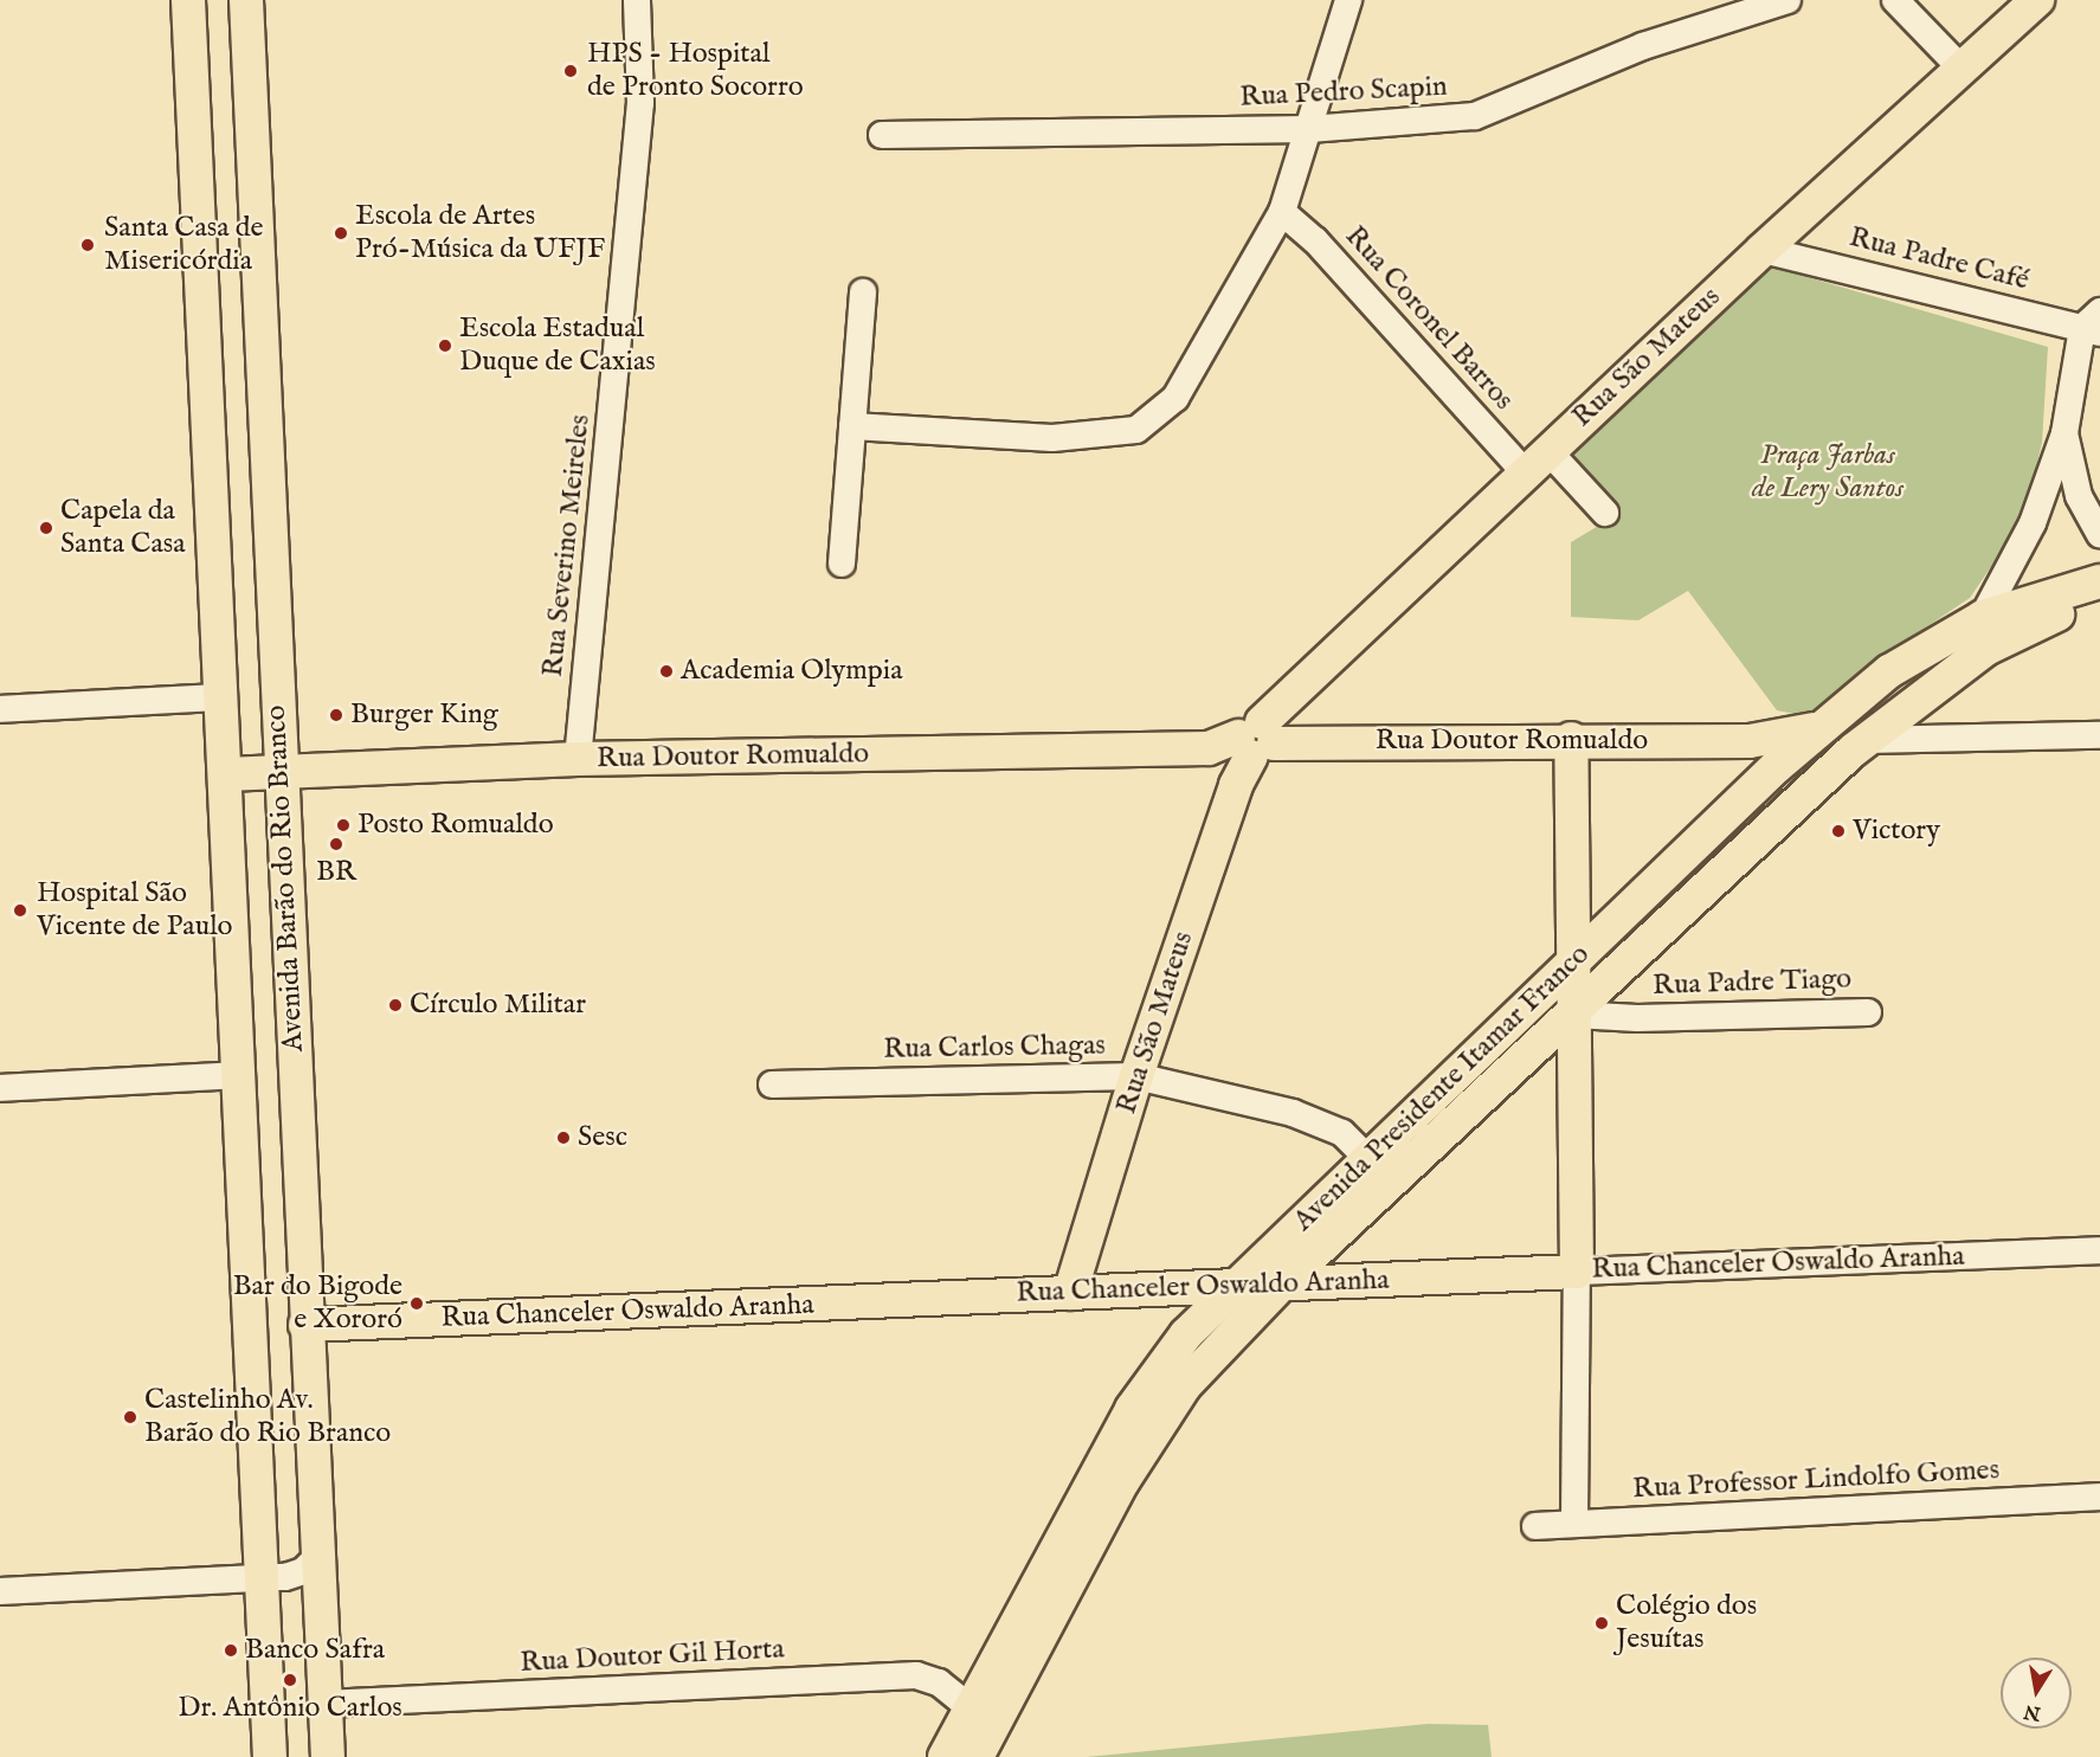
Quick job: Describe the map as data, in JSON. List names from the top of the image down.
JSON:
{
  "streets": {
    "main road": [
      "Rua São Mateus",
      "Rua Doutor Romualdo",
      "Avenida Barão do Rio Branco",
      "Avenida Presidente Itamar Franco",
      "Rua Chanceler Oswaldo Aranha"
    ],
    "street": [
      "Rua Pedro Scapin",
      "Rua Padre Café",
      "Rua Coronel Barros",
      "Rua Severino Meireles",
      "Rua Padre Tiago",
      "Rua Carlos Chagas",
      "Rua Professor Lindolfo Gomes",
      "Rua Doutor Gil Horta"
    ]
  },
  "crossings": [
    ["Rua Padre Café", "Rua São Mateus"],
    ["Rua Coronel Barros", "Rua São Mateus"],
    ["Rua São Mateus", "Rua Doutor Romualdo"],
    ["Rua São Mateus", "Rua Carlos Chagas"],
    ["Rua São Mateus", "Rua Chanceler Oswaldo Aranha"],
    ["Rua Severino Meireles", "Rua Doutor Romualdo"],
    ["Rua Doutor Romualdo", "Avenida Barão do Rio Branco"],
    ["Rua Doutor Romualdo", "Avenida Presidente Itamar Franco"],
    ["Avenida Barão do Rio Branco", "Rua Chanceler Oswaldo Aranha"],
    ["Avenida Barão do Rio Branco", "Rua Doutor Gil Horta"],
    ["Rua Padre Tiago", "Avenida Presidente Itamar Franco"],
    ["Rua Carlos Chagas", "Avenida Presidente Itamar Franco"],
    ["Avenida Presidente Itamar Franco", "Rua Chanceler Oswaldo Aranha"],
    ["Avenida Presidente Itamar Franco", "Rua Doutor Gil Horta"]
  ],
  "parks": ["Praça Jarbas de Lery Santos"],
  "places": [
    "HPS - Hospital de Pronto Socorro",
    "Escola de Artes Pró-Música da UFJF",
    "Santa Casa de Misericórdia",
    "Escola Estadual Duque de Caxias",
    "Capela da Santa Casa",
    "Academia Olympia",
    "Burger King",
    "Posto Romualdo",
    "Victory",
    "BR",
    "Hospital São Vicente de Paulo",
    "Círculo Militar",
    "Sesc",
    "Bar do Bigode e Xororó",
    "Castelinho Av. Barão do Rio Branco",
    "Colégio dos Jesuítas",
    "Banco Safra",
    "Dr. Antônio Carlos"
  ],
  "north": "bottom"
}
